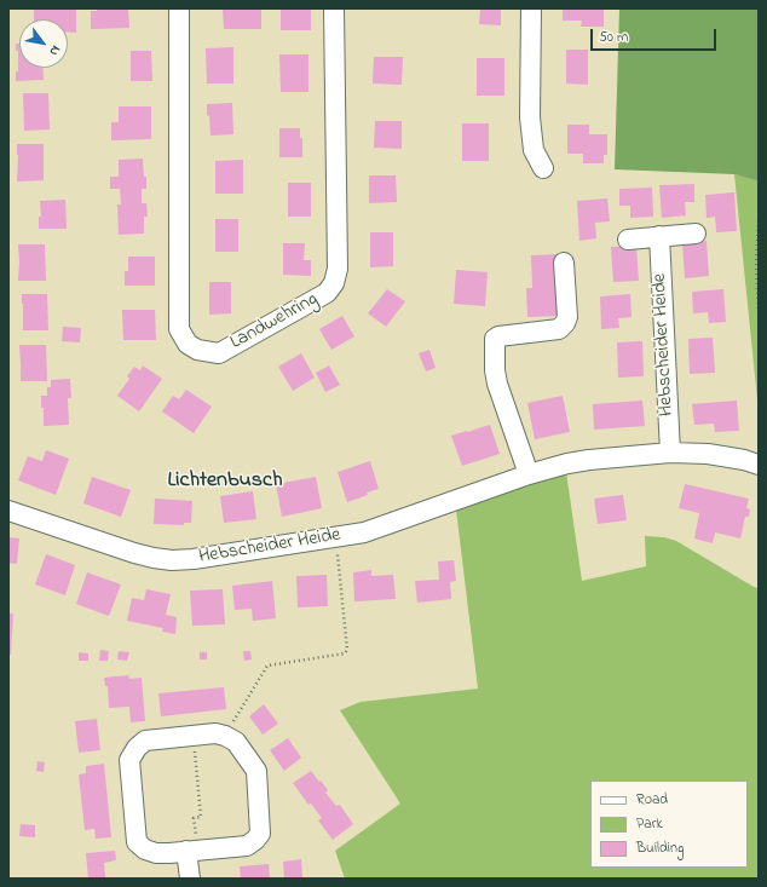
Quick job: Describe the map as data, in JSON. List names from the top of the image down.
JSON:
{
  "streets": {
    "street": ["Landwehring", "Hebscheider Heide"]
  },
  "districts": ["Lichtenbusch"],
  "legend": ["Road", "Park", "Building"],
  "scale_bar": "50 m",
  "north": "bottom right"
}
